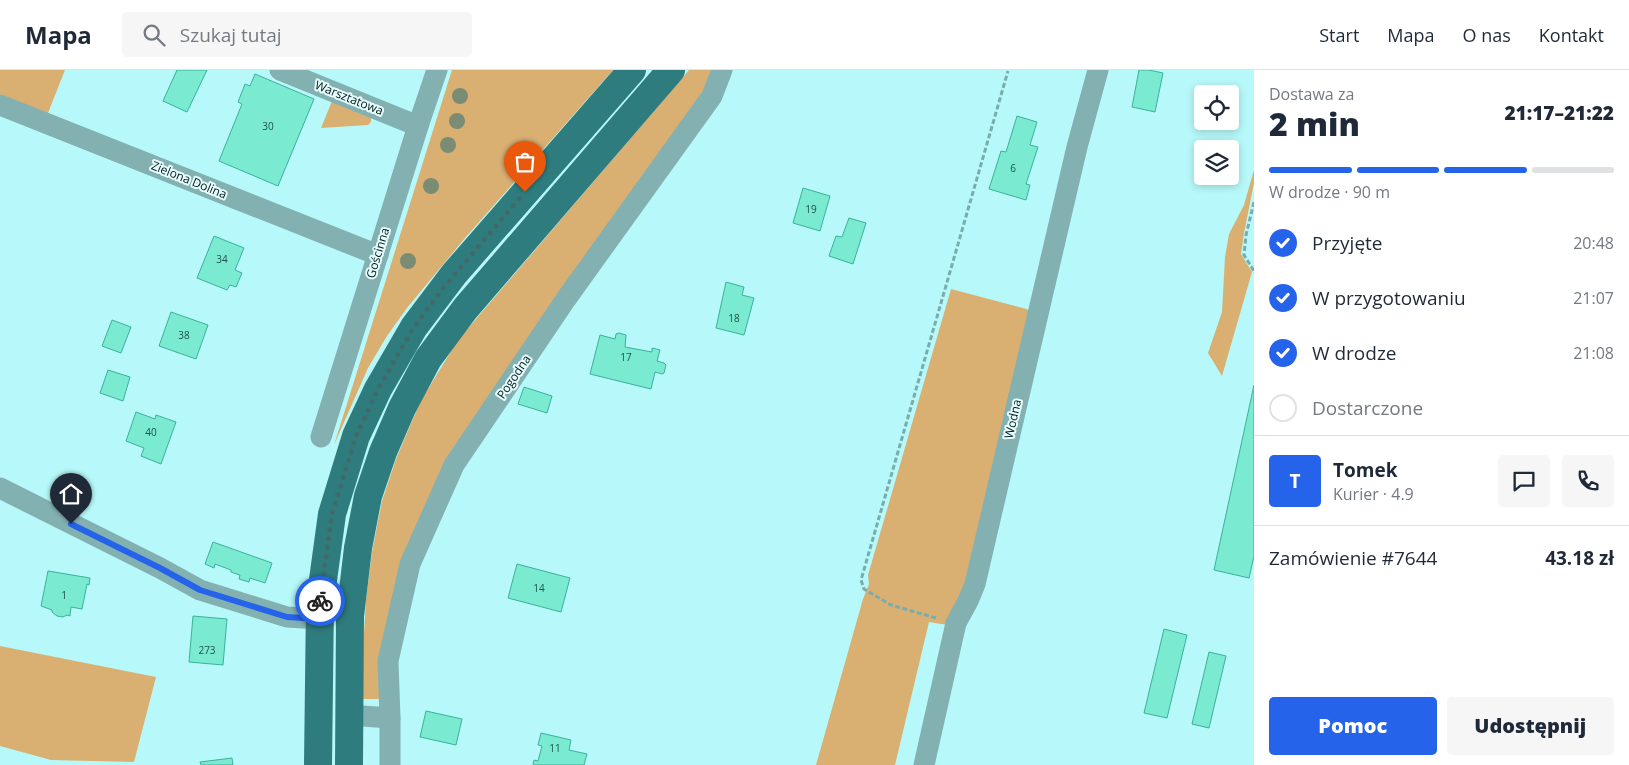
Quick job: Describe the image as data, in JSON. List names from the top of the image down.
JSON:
{
  "streets": {
    "street": [
      "Warsztatowa",
      "Zielona Dolina",
      "Gościnna",
      "Pogodna",
      "Wodna"
    ]
  },
  "crossings": [
    ["Warsztatowa", "Gościnna"],
    ["Zielona Dolina", "Gościnna"]
  ],
  "house_numbers": [
    "30",
    "6",
    "19",
    "34",
    "18",
    "38",
    "17",
    "40",
    "14",
    "1",
    "273",
    "11"
  ],
  "page": {
    "header": "Mapa",
    "search": "Szukaj tutaj",
    "nav": [
      "Start",
      "Mapa",
      "O nas",
      "Kontakt"
    ],
    "heading": ["2 min", "Dostawa za", "21:17–21:22"],
    "panel": [
      "Tomek",
      "Kurier · 4.9",
      "Zamówienie #7644",
      "43.18 zł"
    ],
    "bar": "W drodze · 90 m",
    "list": [
      ["Przyjęte", "20:48"],
      ["W przygotowaniu", "21:07"],
      ["W drodze", "21:08"],
      "Dostarczone"
    ],
    "round": "T",
    "buttons": ["Pomoc", "Udostępnij"]
  }
}
